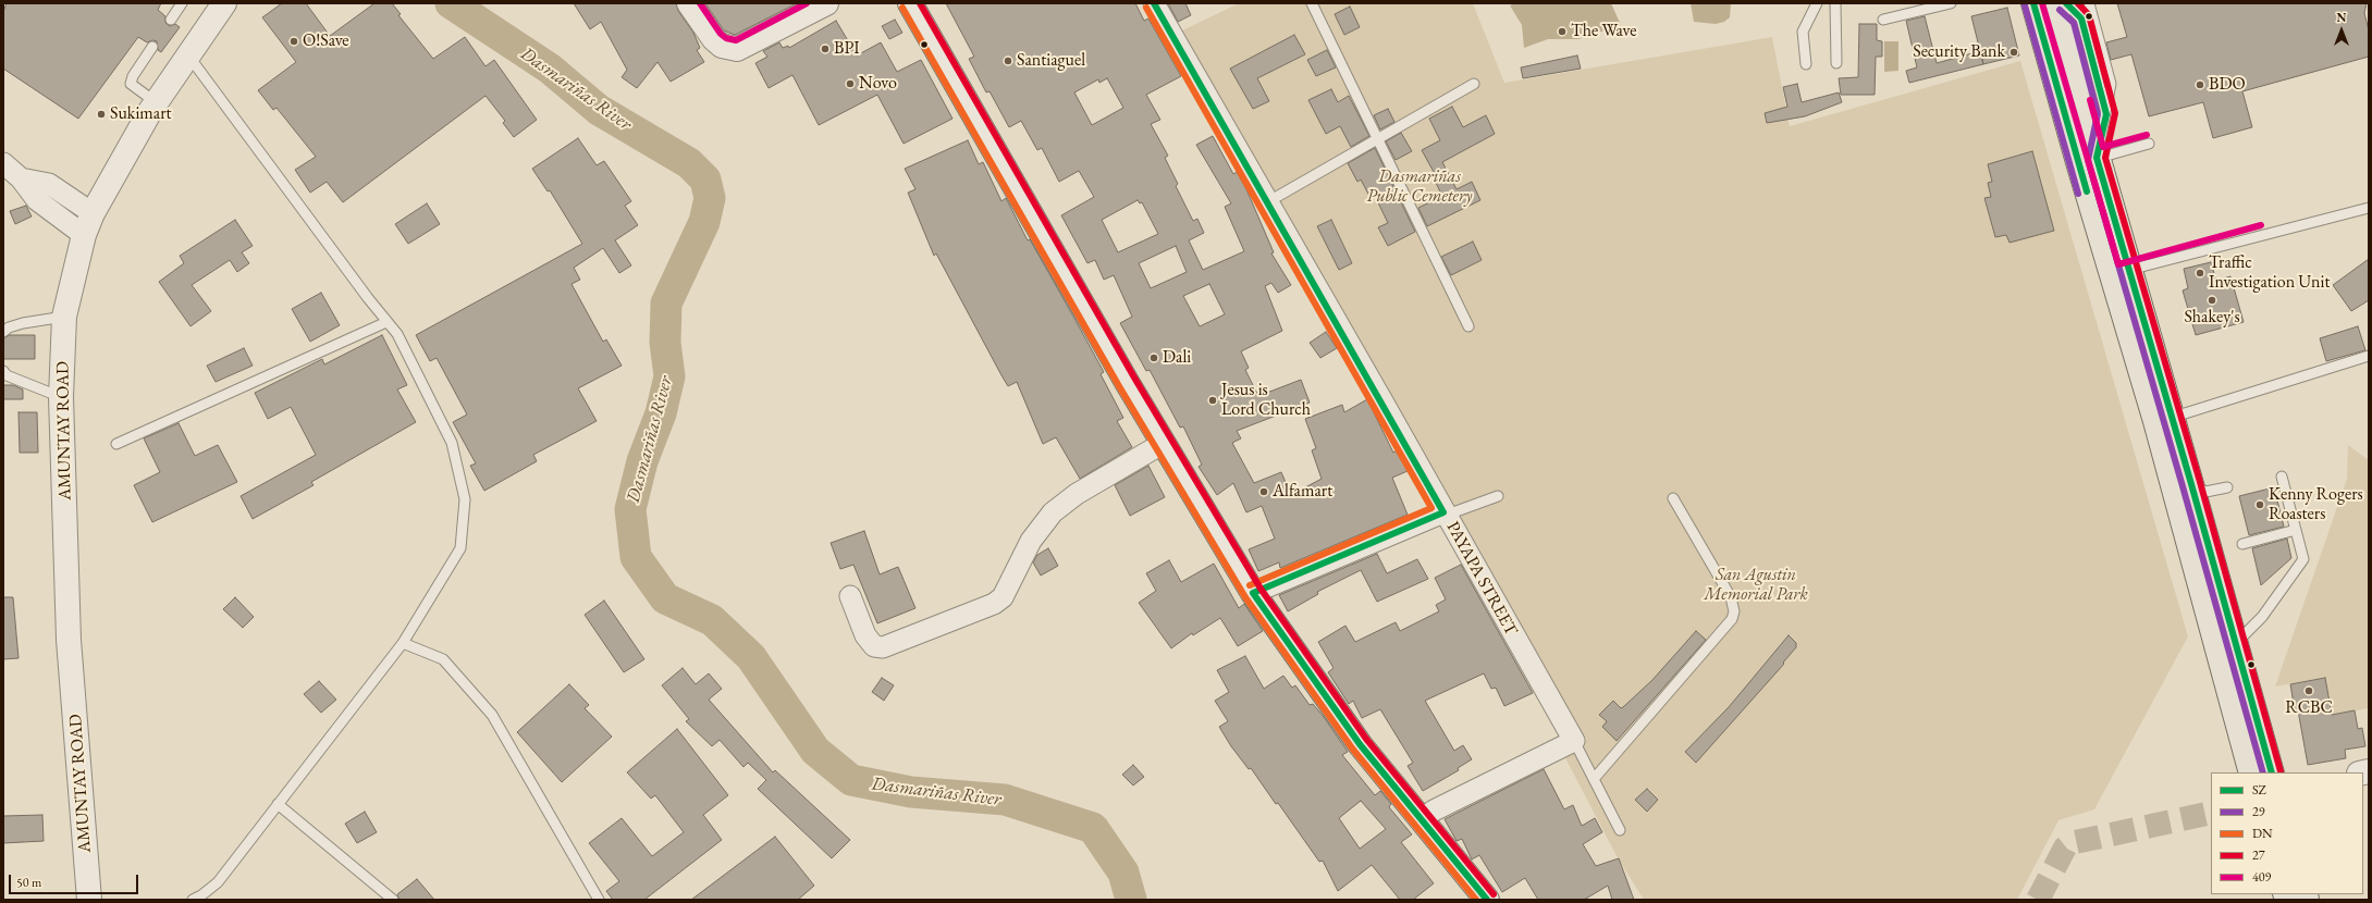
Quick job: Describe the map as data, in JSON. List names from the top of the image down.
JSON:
{
  "streets": {
    "street": ["AMUNTAY ROAD", "PAYAPA STREET"]
  },
  "water": ["Dasmariñas River"],
  "parks": ["Dasmariñas Public Cemetery", "San Agustin Memorial Park"],
  "places": [
    "The Wave",
    "O!Save",
    "BPI",
    "Security Bank",
    "Santiaguel",
    "Novo",
    "BDO",
    "Sukimart",
    "Traffic Investigation Unit",
    "Shakey's",
    "Dali",
    "Jesus is Lord Church",
    "Alfamart",
    "Kenny Rogers Roasters",
    "RCBC"
  ],
  "lines": [
    "transit line SZ",
    "transit line 27",
    "transit line 409",
    "transit line 29",
    "transit line DN"
  ],
  "legend": [
    "SZ",
    "29",
    "DN",
    "27",
    "409"
  ],
  "scale_bar": "50 m",
  "north": "top"
}
